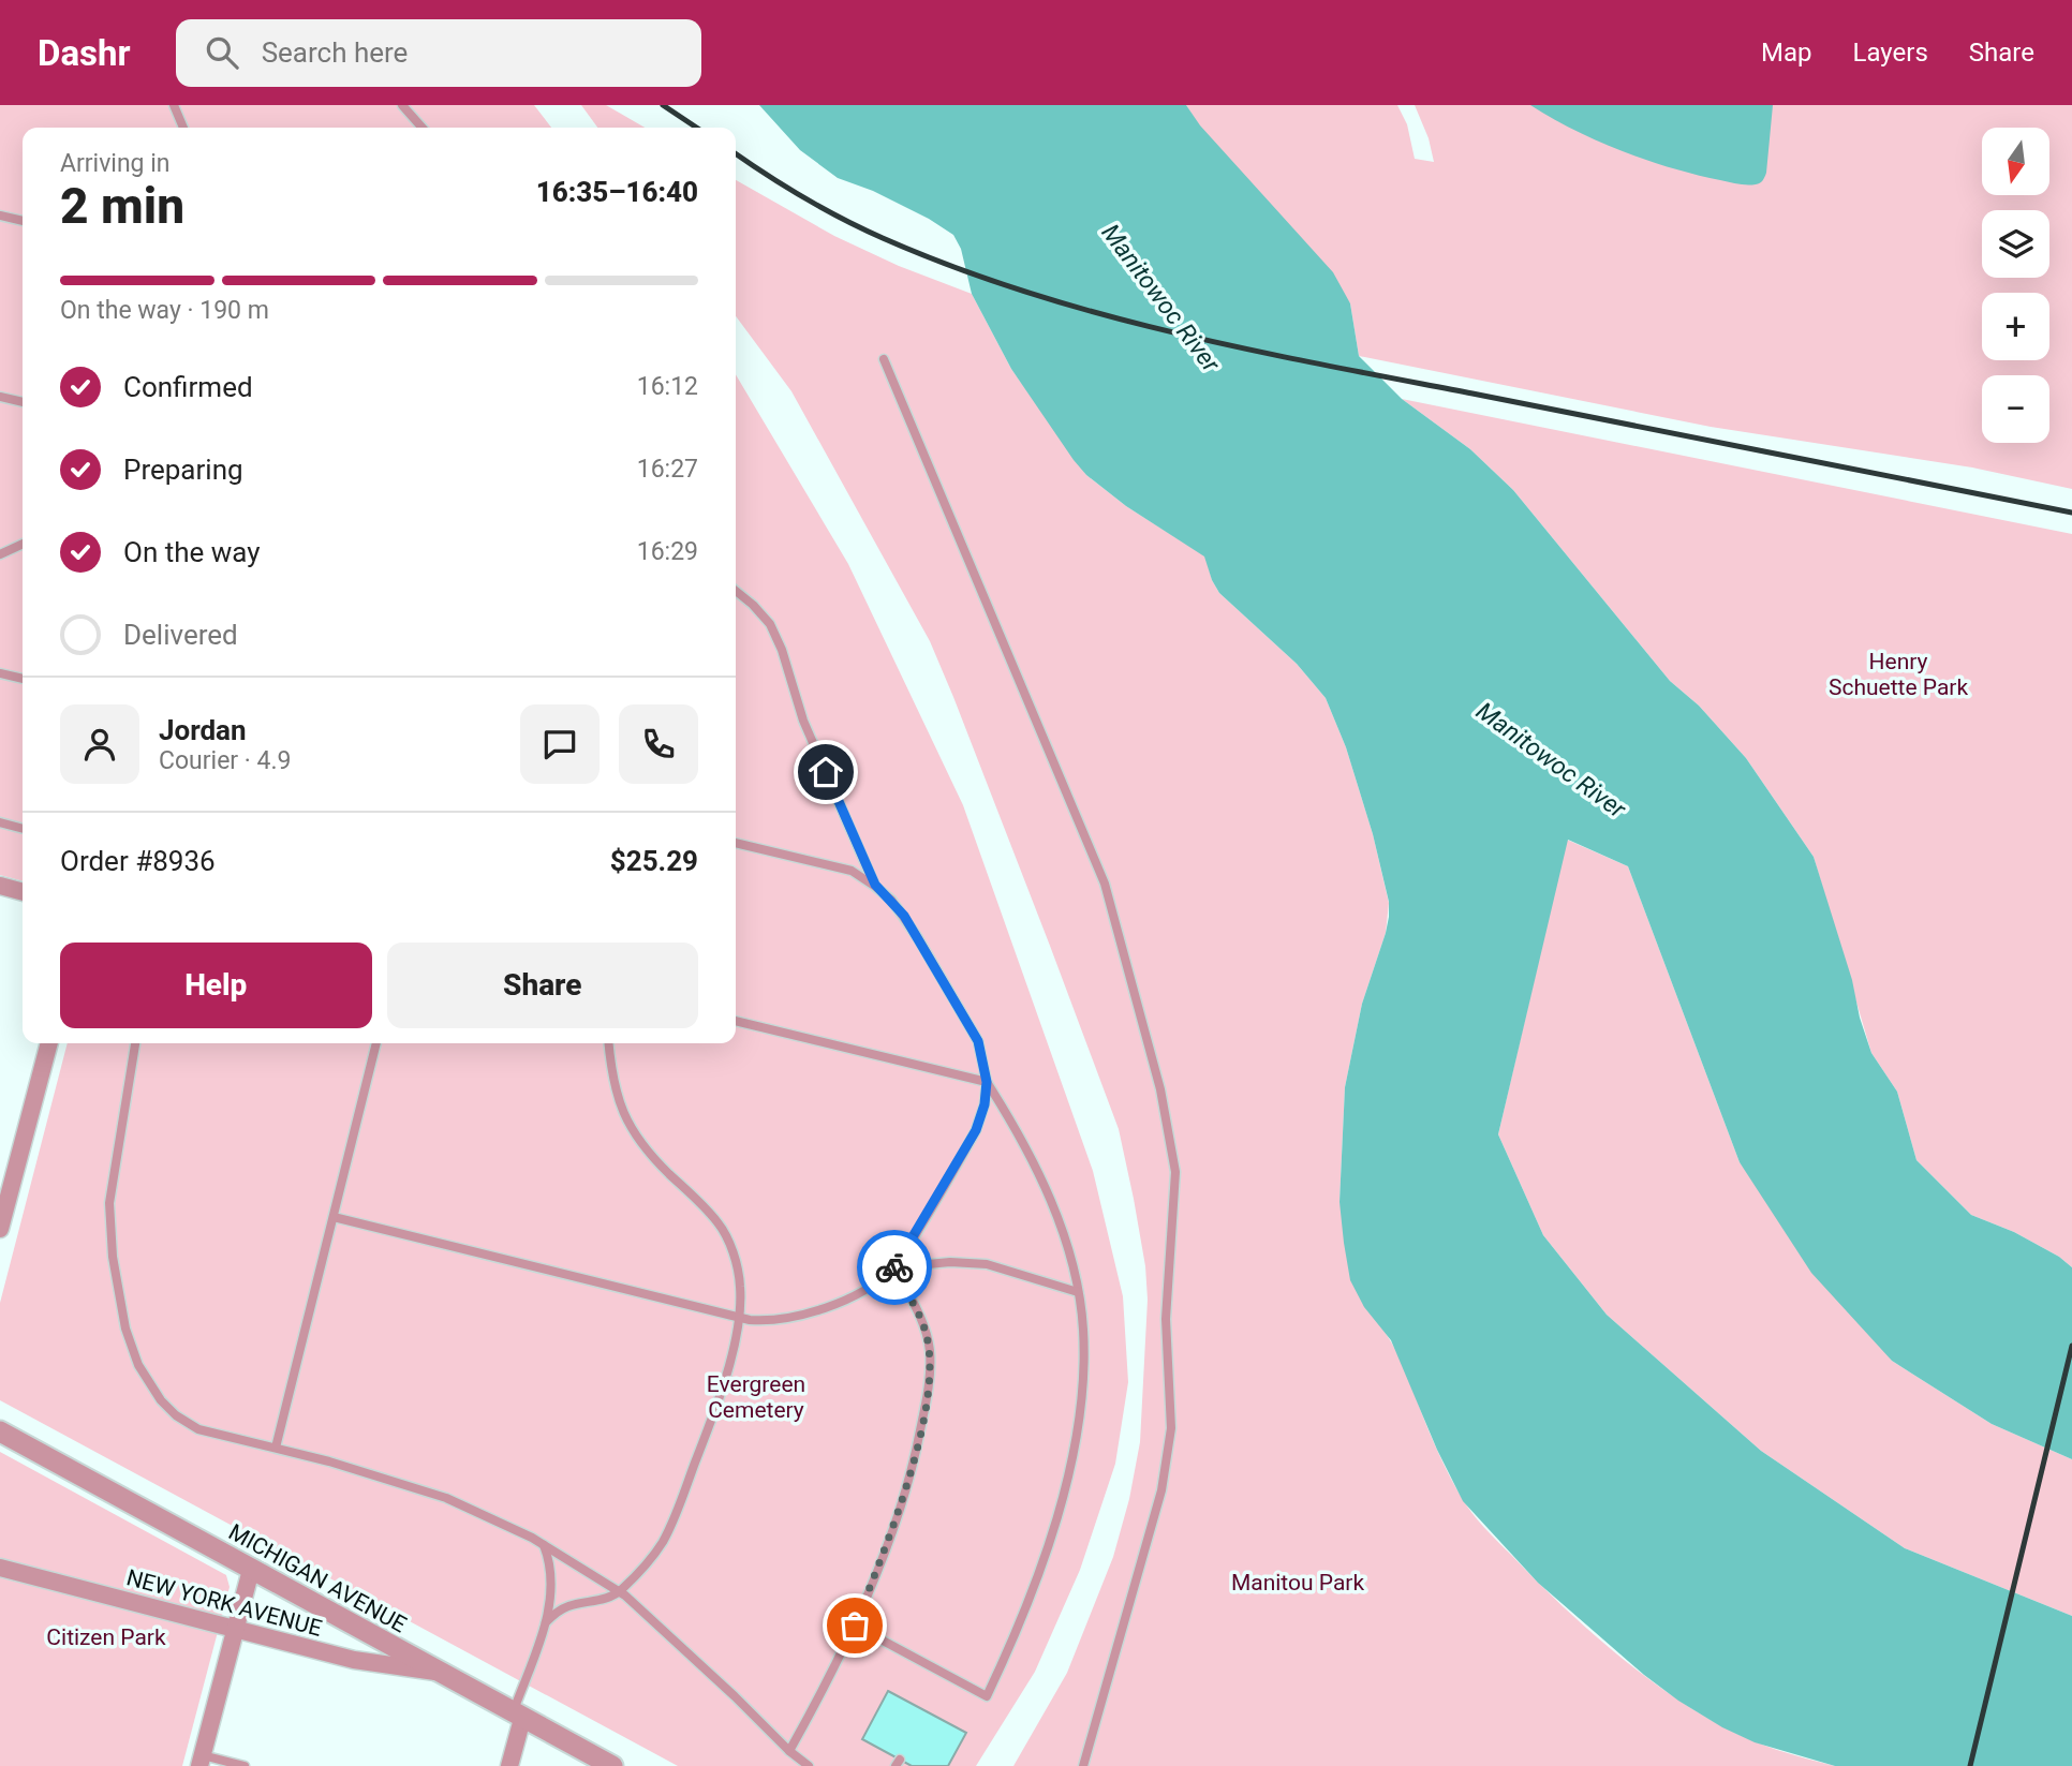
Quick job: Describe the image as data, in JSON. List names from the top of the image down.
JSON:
{
  "streets": {
    "street": ["MICHIGAN AVENUE", "NEW YORK AVENUE"]
  },
  "crossings": [
    ["MICHIGAN AVENUE", "NEW YORK AVENUE"]
  ],
  "water": ["Manitowoc River"],
  "parks": [
    "Henry Schuette Park",
    "Evergreen Cemetery",
    "Manitou Park",
    "Citizen Park"
  ],
  "north": "bottom",
  "page": {
    "header": "Dashr",
    "search": "Search here",
    "nav": ["Map", "Layers", "Share"],
    "map_buttons": ["+", "−"],
    "heading": ["2 min", "Arriving in", "16:35–16:40"],
    "panel": [
      "Jordan",
      "Courier · 4.9",
      "Order #8936",
      "$25.29"
    ],
    "bar": "On the way · 190 m",
    "list": [
      ["Confirmed", "16:12"],
      ["Preparing", "16:27"],
      ["On the way", "16:29"],
      "Delivered"
    ],
    "buttons": ["Help", "Share"]
  }
}
